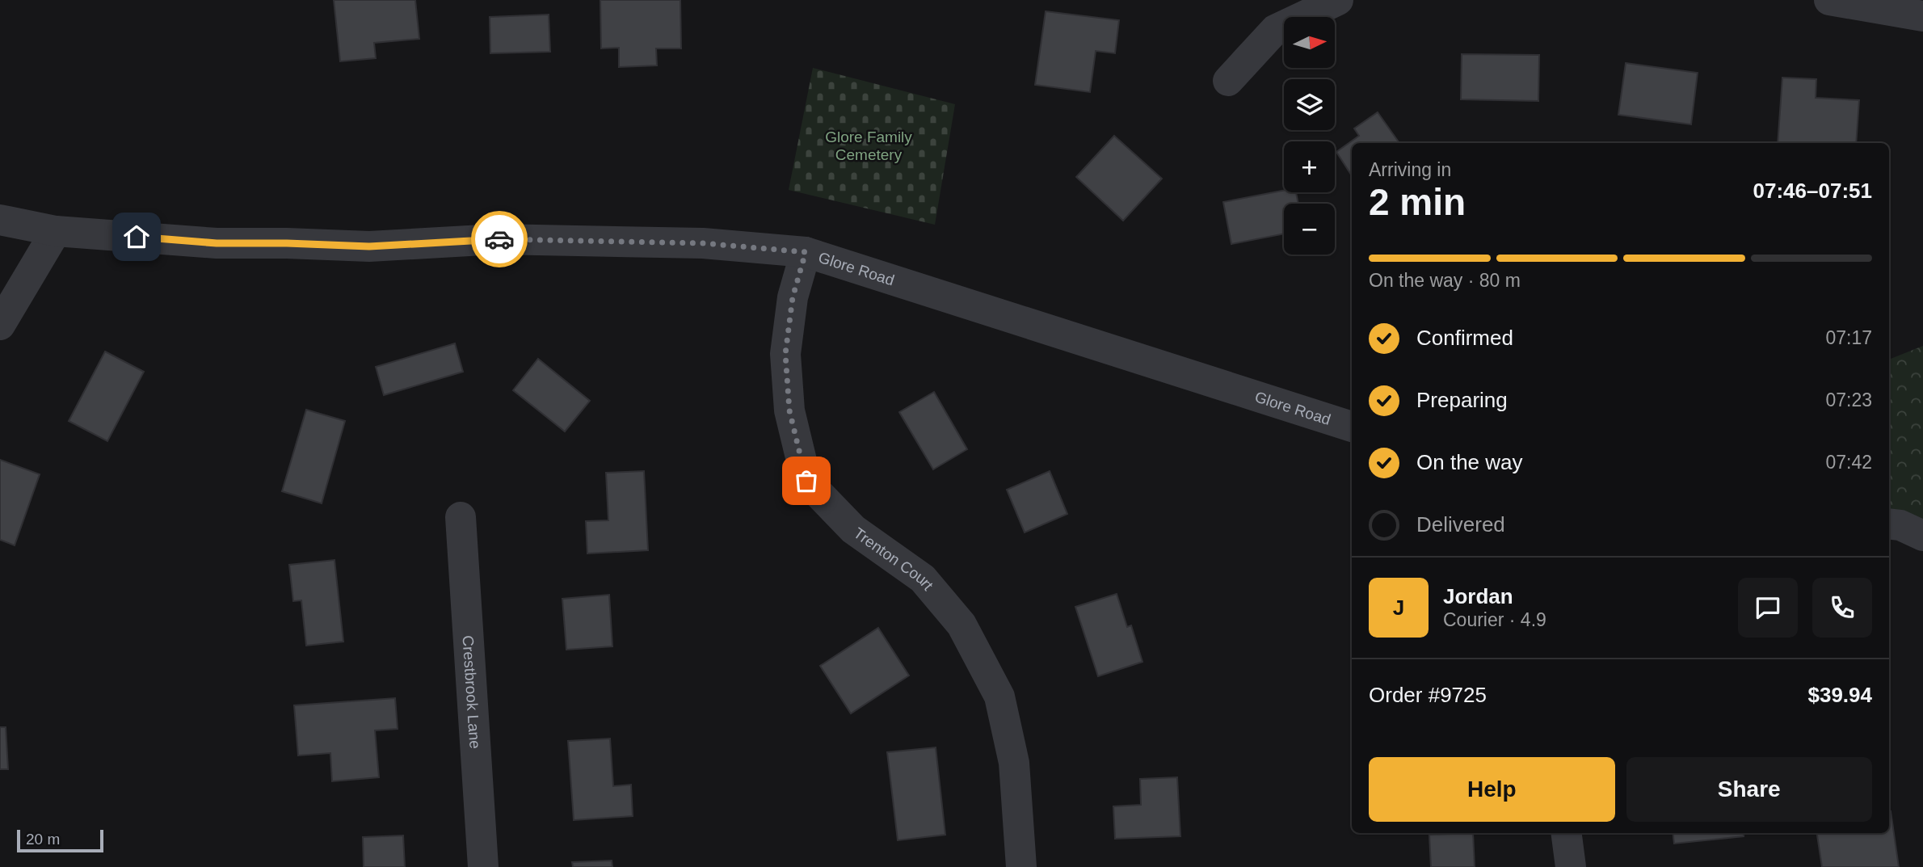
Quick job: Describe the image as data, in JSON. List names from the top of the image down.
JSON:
{
  "streets": {
    "street": ["Glore Road", "Trenton Court", "Crestbrook Lane"]
  },
  "crossings": [
    ["Glore Road", "Trenton Court"]
  ],
  "parks": ["Glore Family Cemetery"],
  "scale_bar": "20 m",
  "north": "right",
  "page": {
    "map_buttons": ["+", "−"],
    "heading": ["2 min", "Arriving in", "07:46–07:51"],
    "panel": [
      "Jordan",
      "Courier · 4.9",
      "Order #9725",
      "$39.94"
    ],
    "bar": "On the way · 80 m",
    "list": [
      ["Confirmed", "07:17"],
      ["Preparing", "07:23"],
      ["On the way", "07:42"],
      "Delivered"
    ],
    "round": "J",
    "buttons": ["Help", "Share"],
    "scale": "20 m"
  }
}
